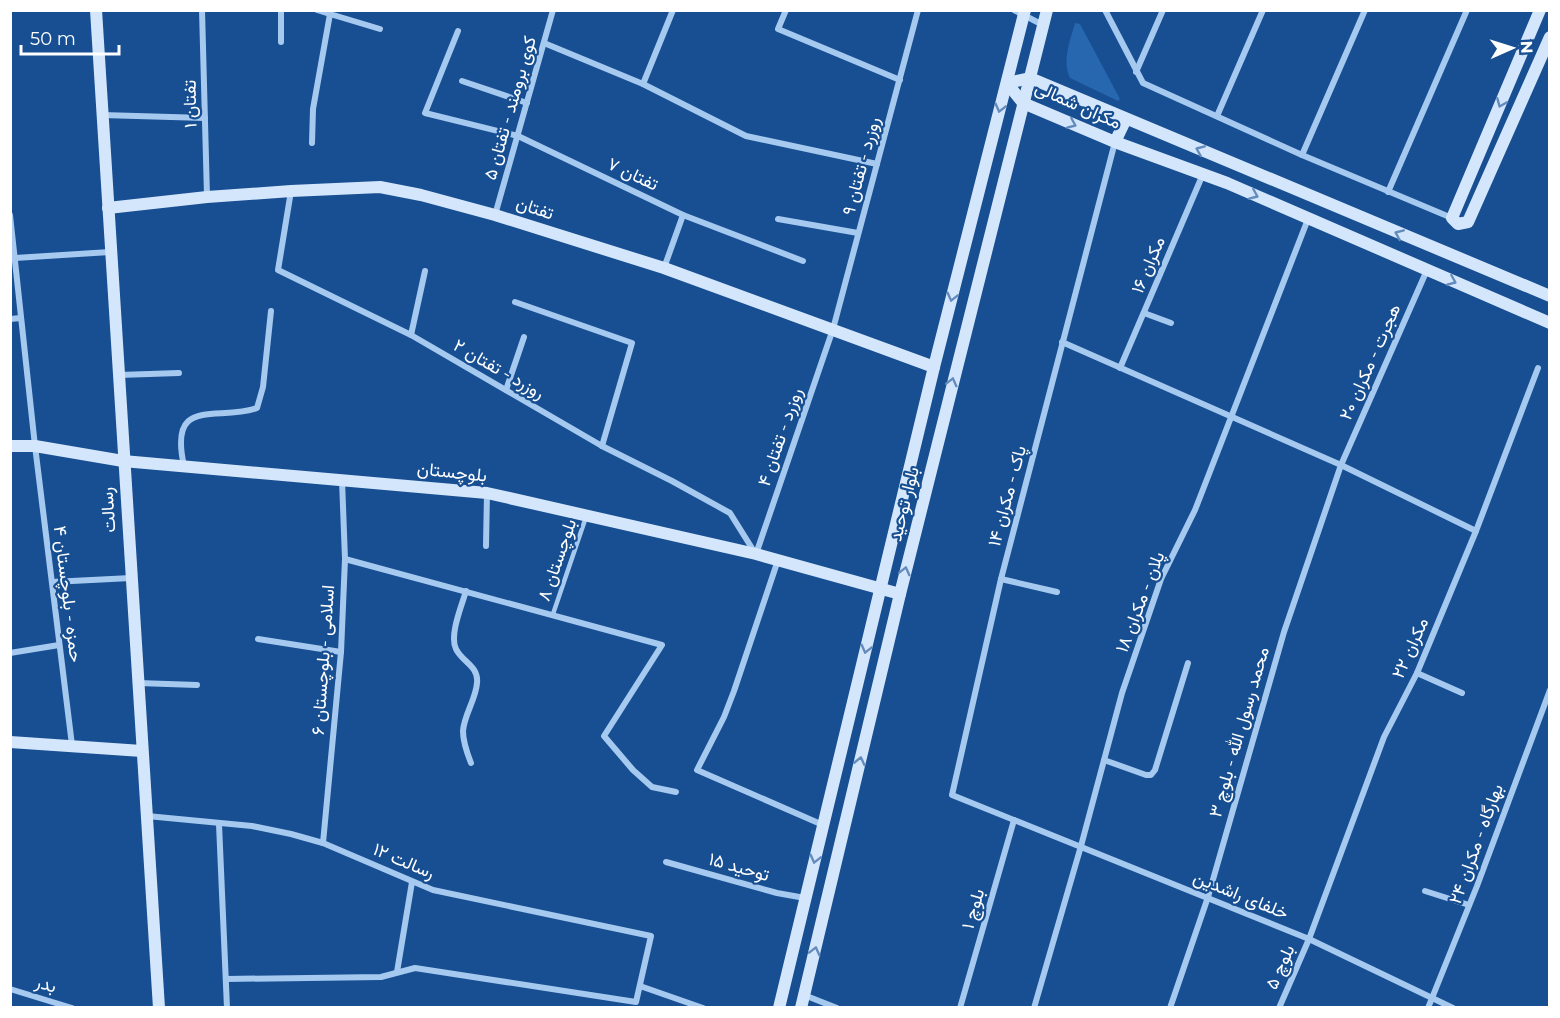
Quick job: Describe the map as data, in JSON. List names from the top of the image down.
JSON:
{
  "streets": {
    "street": [
      "تفتان ۱",
      "مکران شمالی",
      "کوی برومند - تفتان ۵",
      "روزرد - تفتان ۹",
      "تفتان ۷",
      "تفتان",
      "مکران ۱۶",
      "هجرت - مکران ۲۰",
      "روزرد - تفتان ۲",
      "روزرد - تفتان ۴",
      "بلوچستان",
      "پاک - مکران ۱۴",
      "بلوار توحید",
      "رسالت",
      "حمزه - بلوچستان ۴",
      "پلان - مکران ۱۸",
      "مکران ۲۲",
      "اسلامی - بلوچستان ۶",
      "محمد رسول الله - بلوچ ۳",
      "بهارگاه - مکران ۲۴",
      "رسالت ۱۲",
      "توحید ۱۵",
      "خلفای راشدین",
      "بلوچ ۱",
      "بلوچ ۵",
      "بدر"
    ],
    "lane": ["بلوچستان ۸"]
  },
  "crossings": [
    ["تفتان ۱", "تفتان"],
    ["مکران شمالی", "مکران ۱۶"],
    ["مکران شمالی", "هجرت - مکران ۲۰"],
    ["مکران شمالی", "پاک - مکران ۱۴"],
    ["مکران شمالی", "بلوار توحید"],
    ["مکران شمالی", "پلان - مکران ۱۸"],
    ["کوی برومند - تفتان ۵", "تفتان ۷"],
    ["کوی برومند - تفتان ۵", "تفتان"],
    ["روزرد - تفتان ۹", "تفتان"],
    ["روزرد - تفتان ۹", "روزرد - تفتان ۴"],
    ["تفتان", "روزرد - تفتان ۲"],
    ["تفتان", "روزرد - تفتان ۴"],
    ["تفتان", "بلوار توحید"],
    ["تفتان", "رسالت"],
    ["هجرت - مکران ۲۰", "محمد رسول الله - بلوچ ۳"],
    ["روزرد - تفتان ۲", "روزرد - تفتان ۴"],
    ["روزرد - تفتان ۲", "بلوچستان"],
    ["روزرد - تفتان ۴", "بلوچستان"],
    ["بلوچستان", "بلوار توحید"],
    ["بلوچستان", "رسالت"],
    ["بلوچستان", "بلوچستان ۸"],
    ["بلوچستان", "حمزه - بلوچستان ۴"],
    ["بلوچستان", "اسلامی - بلوچستان ۶"],
    ["پاک - مکران ۱۴", "خلفای راشدین"],
    ["پاک - مکران ۱۴", "بلوچ ۱"],
    ["بلوار توحید", "توحید ۱۵"],
    ["رسالت", "رسالت ۱۲"],
    ["پلان - مکران ۱۸", "خلفای راشدین"],
    ["مکران ۲۲", "خلفای راشدین"],
    ["مکران ۲۲", "بلوچ ۵"],
    ["اسلامی - بلوچستان ۶", "رسالت ۱۲"],
    ["محمد رسول الله - بلوچ ۳", "خلفای راشدین"],
    ["بهارگاه - مکران ۲۴", "خلفای راشدین"],
    ["خلفای راشدین", "بلوچ ۱"],
    ["خلفای راشدین", "بلوچ ۵"]
  ],
  "scale_bar": "50 m",
  "north": "right"
}
